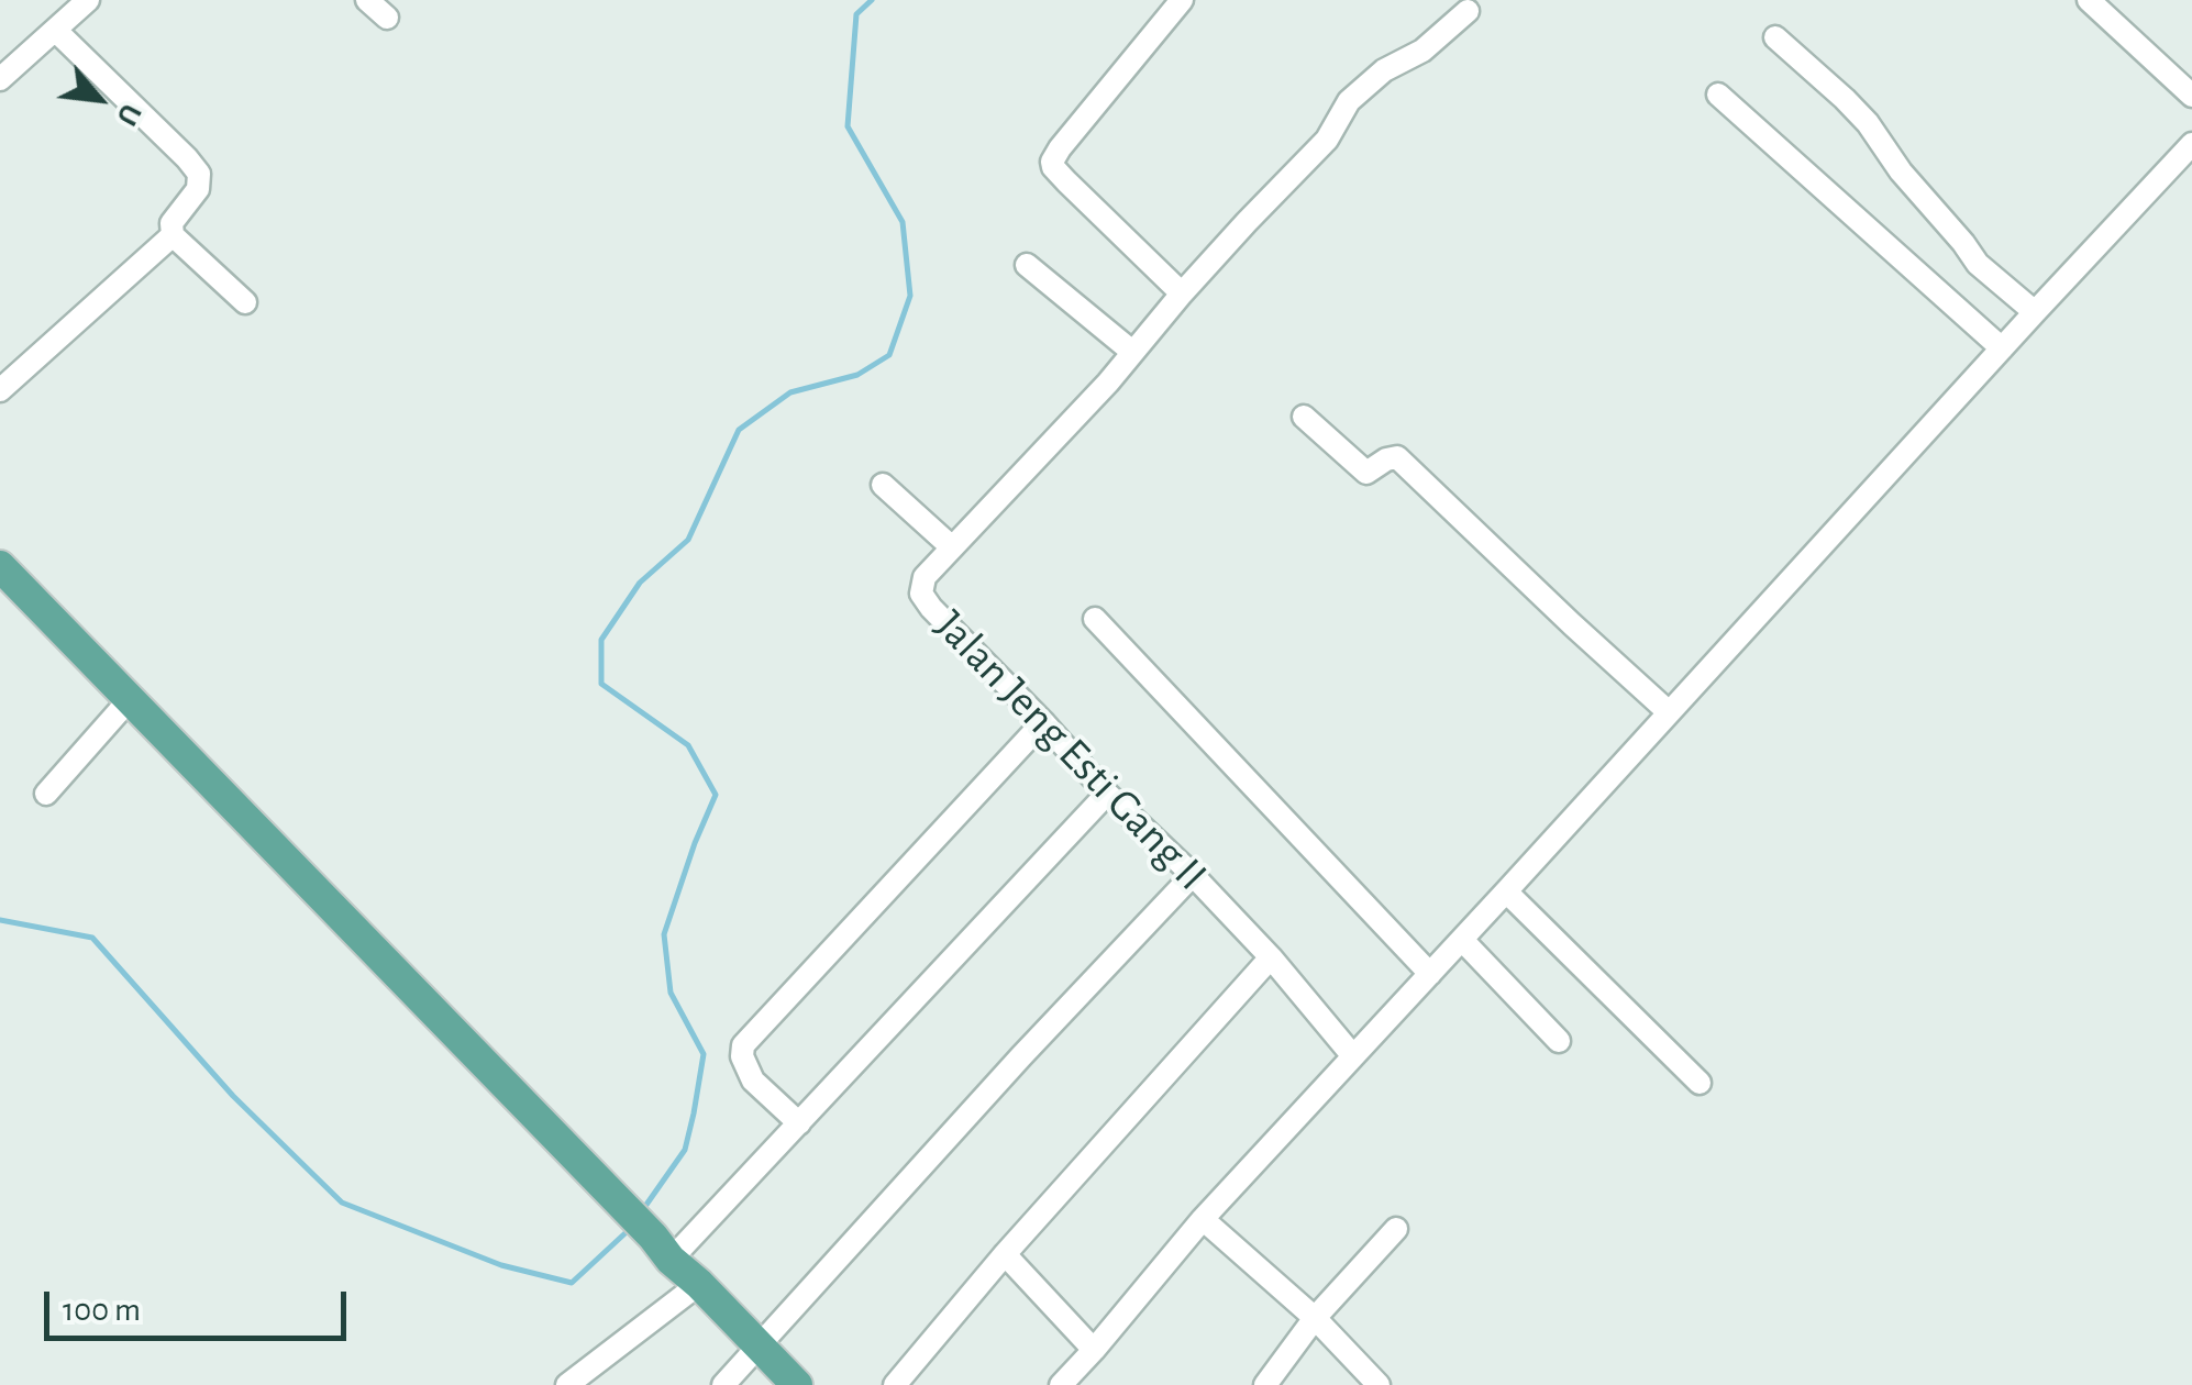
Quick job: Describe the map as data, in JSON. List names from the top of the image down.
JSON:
{
  "streets": {
    "street": ["Jalan Jeng Esti Gang II"]
  },
  "scale_bar": "100 m",
  "north": "bottom right"
}
